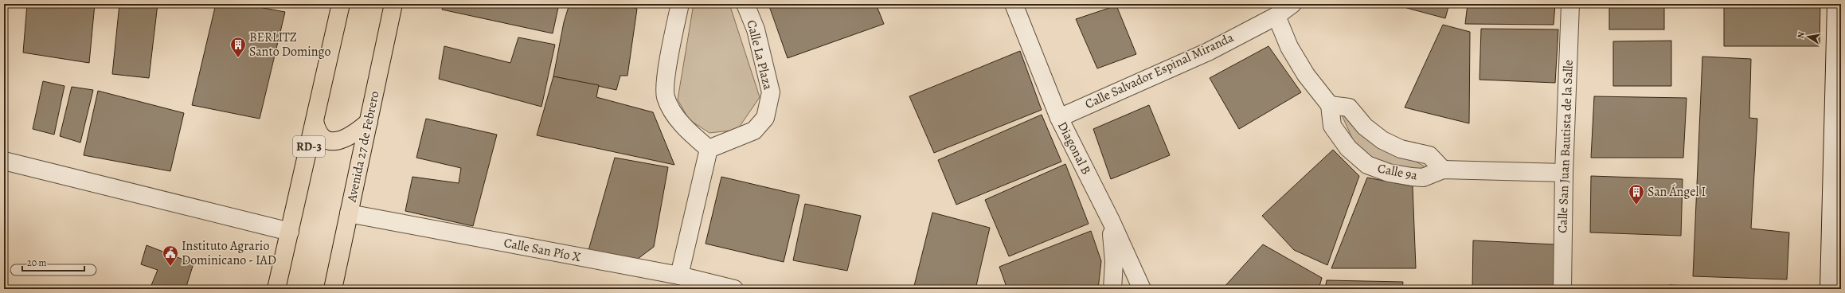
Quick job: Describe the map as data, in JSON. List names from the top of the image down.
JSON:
{
  "streets": {
    "highway": ["RD-3", "Avenida 27 de Febrero"],
    "street": [
      "Calle La Plaza",
      "Calle Salvador Espinal Miranda",
      "Calle San Juan Bautista de la Salle",
      "Diagonal B",
      "Calle 9a",
      "Calle San Pío X"
    ]
  },
  "crossings": [
    ["Calle Salvador Espinal Miranda", "Diagonal B"],
    ["Avenida 27 de Febrero", "Calle San Pío X"],
    ["Calle San Juan Bautista de la Salle", "Calle 9a"]
  ],
  "places": {
    "building": ["BERLITZ Santo Domingo", "San Ángel I"],
    "public building": ["Instituto Agrario Dominicano - IAD"]
  },
  "scale_bar": "20 m",
  "north": "left"
}
